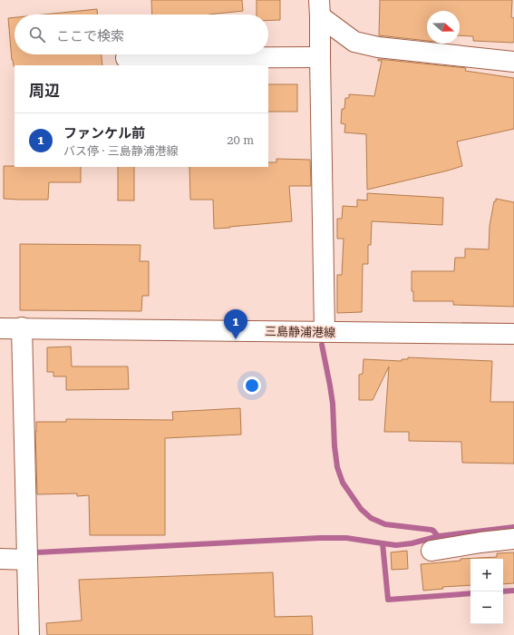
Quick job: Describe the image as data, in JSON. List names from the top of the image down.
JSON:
{
  "streets": {
    "street": ["三島静浦港線"]
  },
  "north": "right",
  "page": {
    "search": "ここで検索",
    "heading": "周辺",
    "list": [
      {
        "mark": "1",
        "name": "ファンケル前",
        "note": "バス停 · 三島静浦港線",
        "value": "20 m"
      }
    ],
    "pins": "1",
    "map_buttons": ["+", "−"]
  }
}
